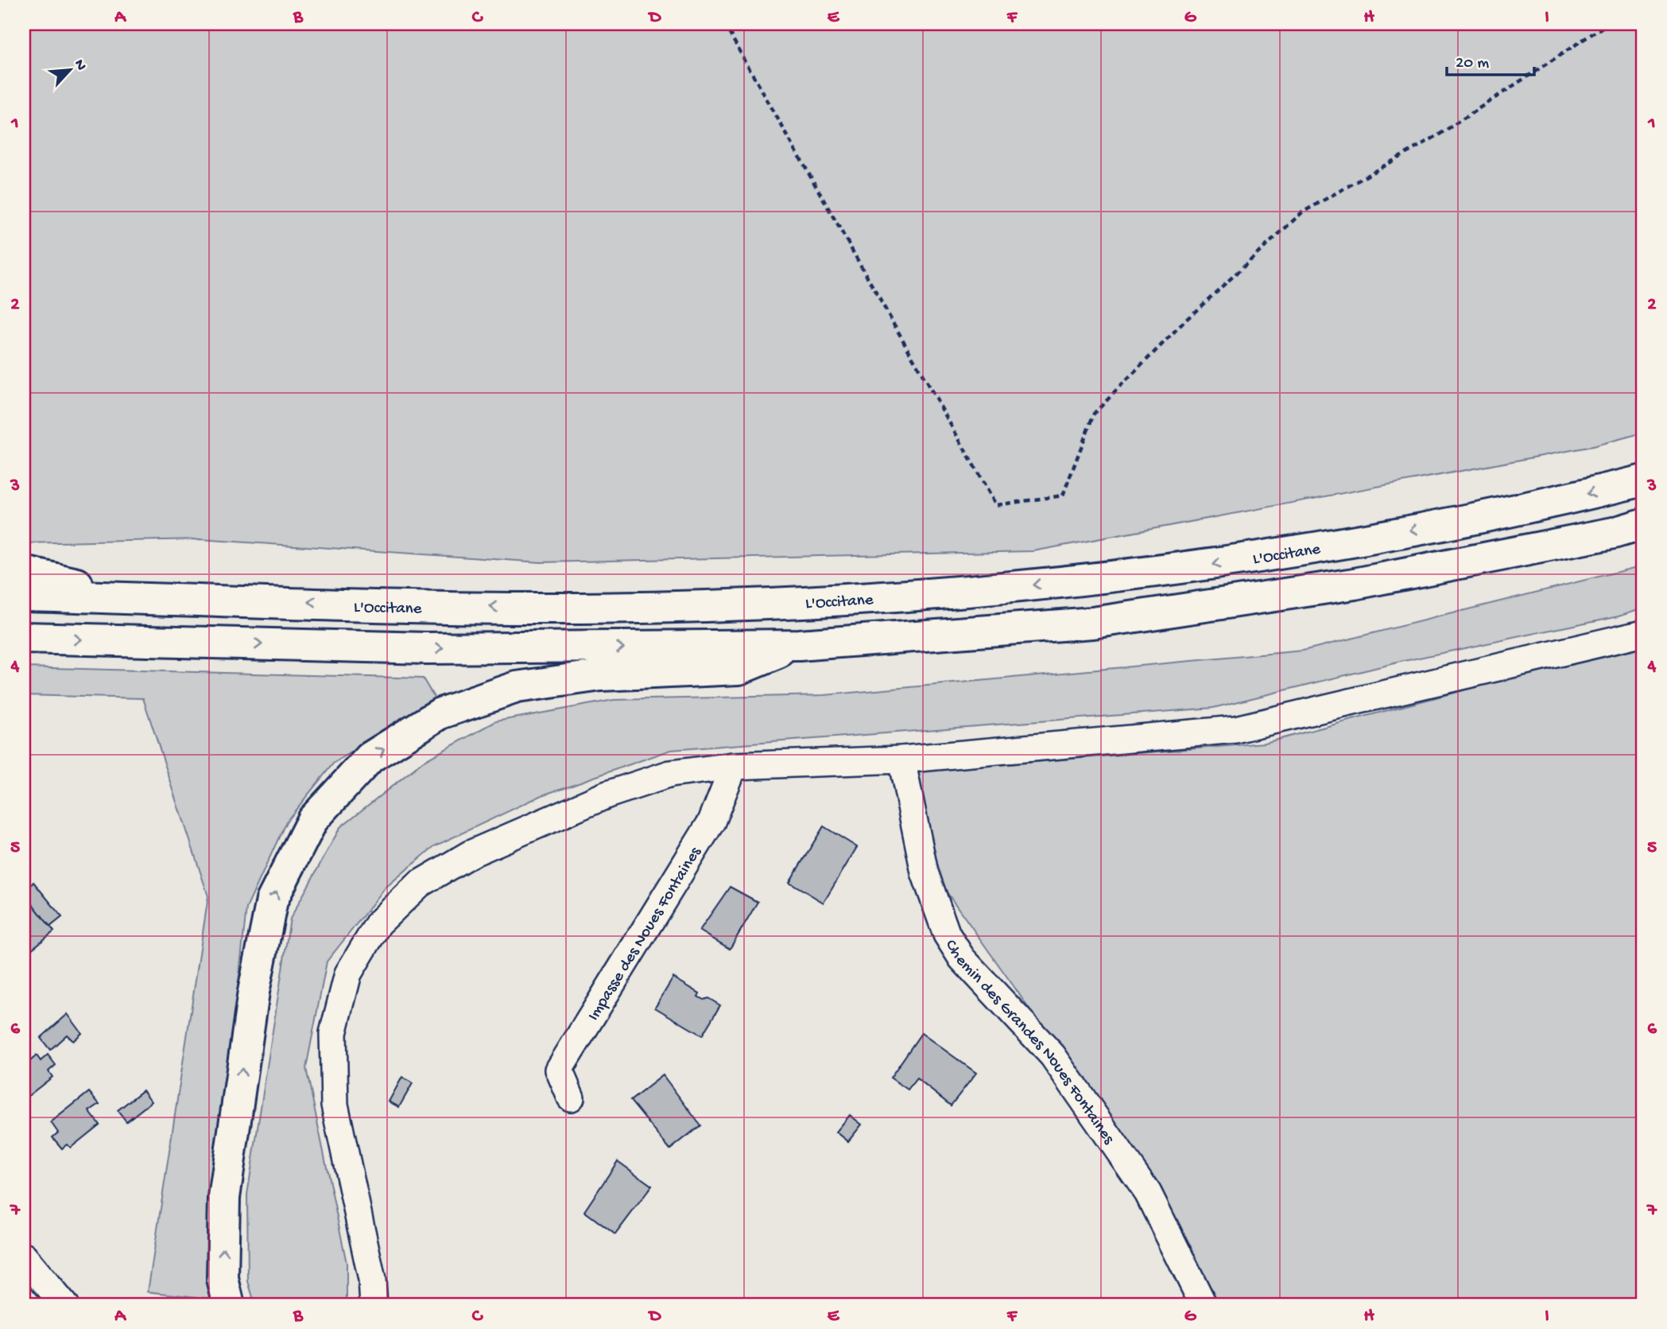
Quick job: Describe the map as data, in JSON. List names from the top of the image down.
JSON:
{
  "streets": {
    "highway": ["L'Occitane"],
    "street": ["Impasse des Noues Fontaines", "Chemin des Grandes Noues Fontaines"]
  },
  "scale_bar": "20 m",
  "north": "top right",
  "grid": {
    "columns": [
      "A",
      "B",
      "C",
      "D",
      "E",
      "F",
      "G",
      "H",
      "I"
    ],
    "rows": [
      "1",
      "2",
      "3",
      "4",
      "5",
      "6",
      "7"
    ]
  }
}
